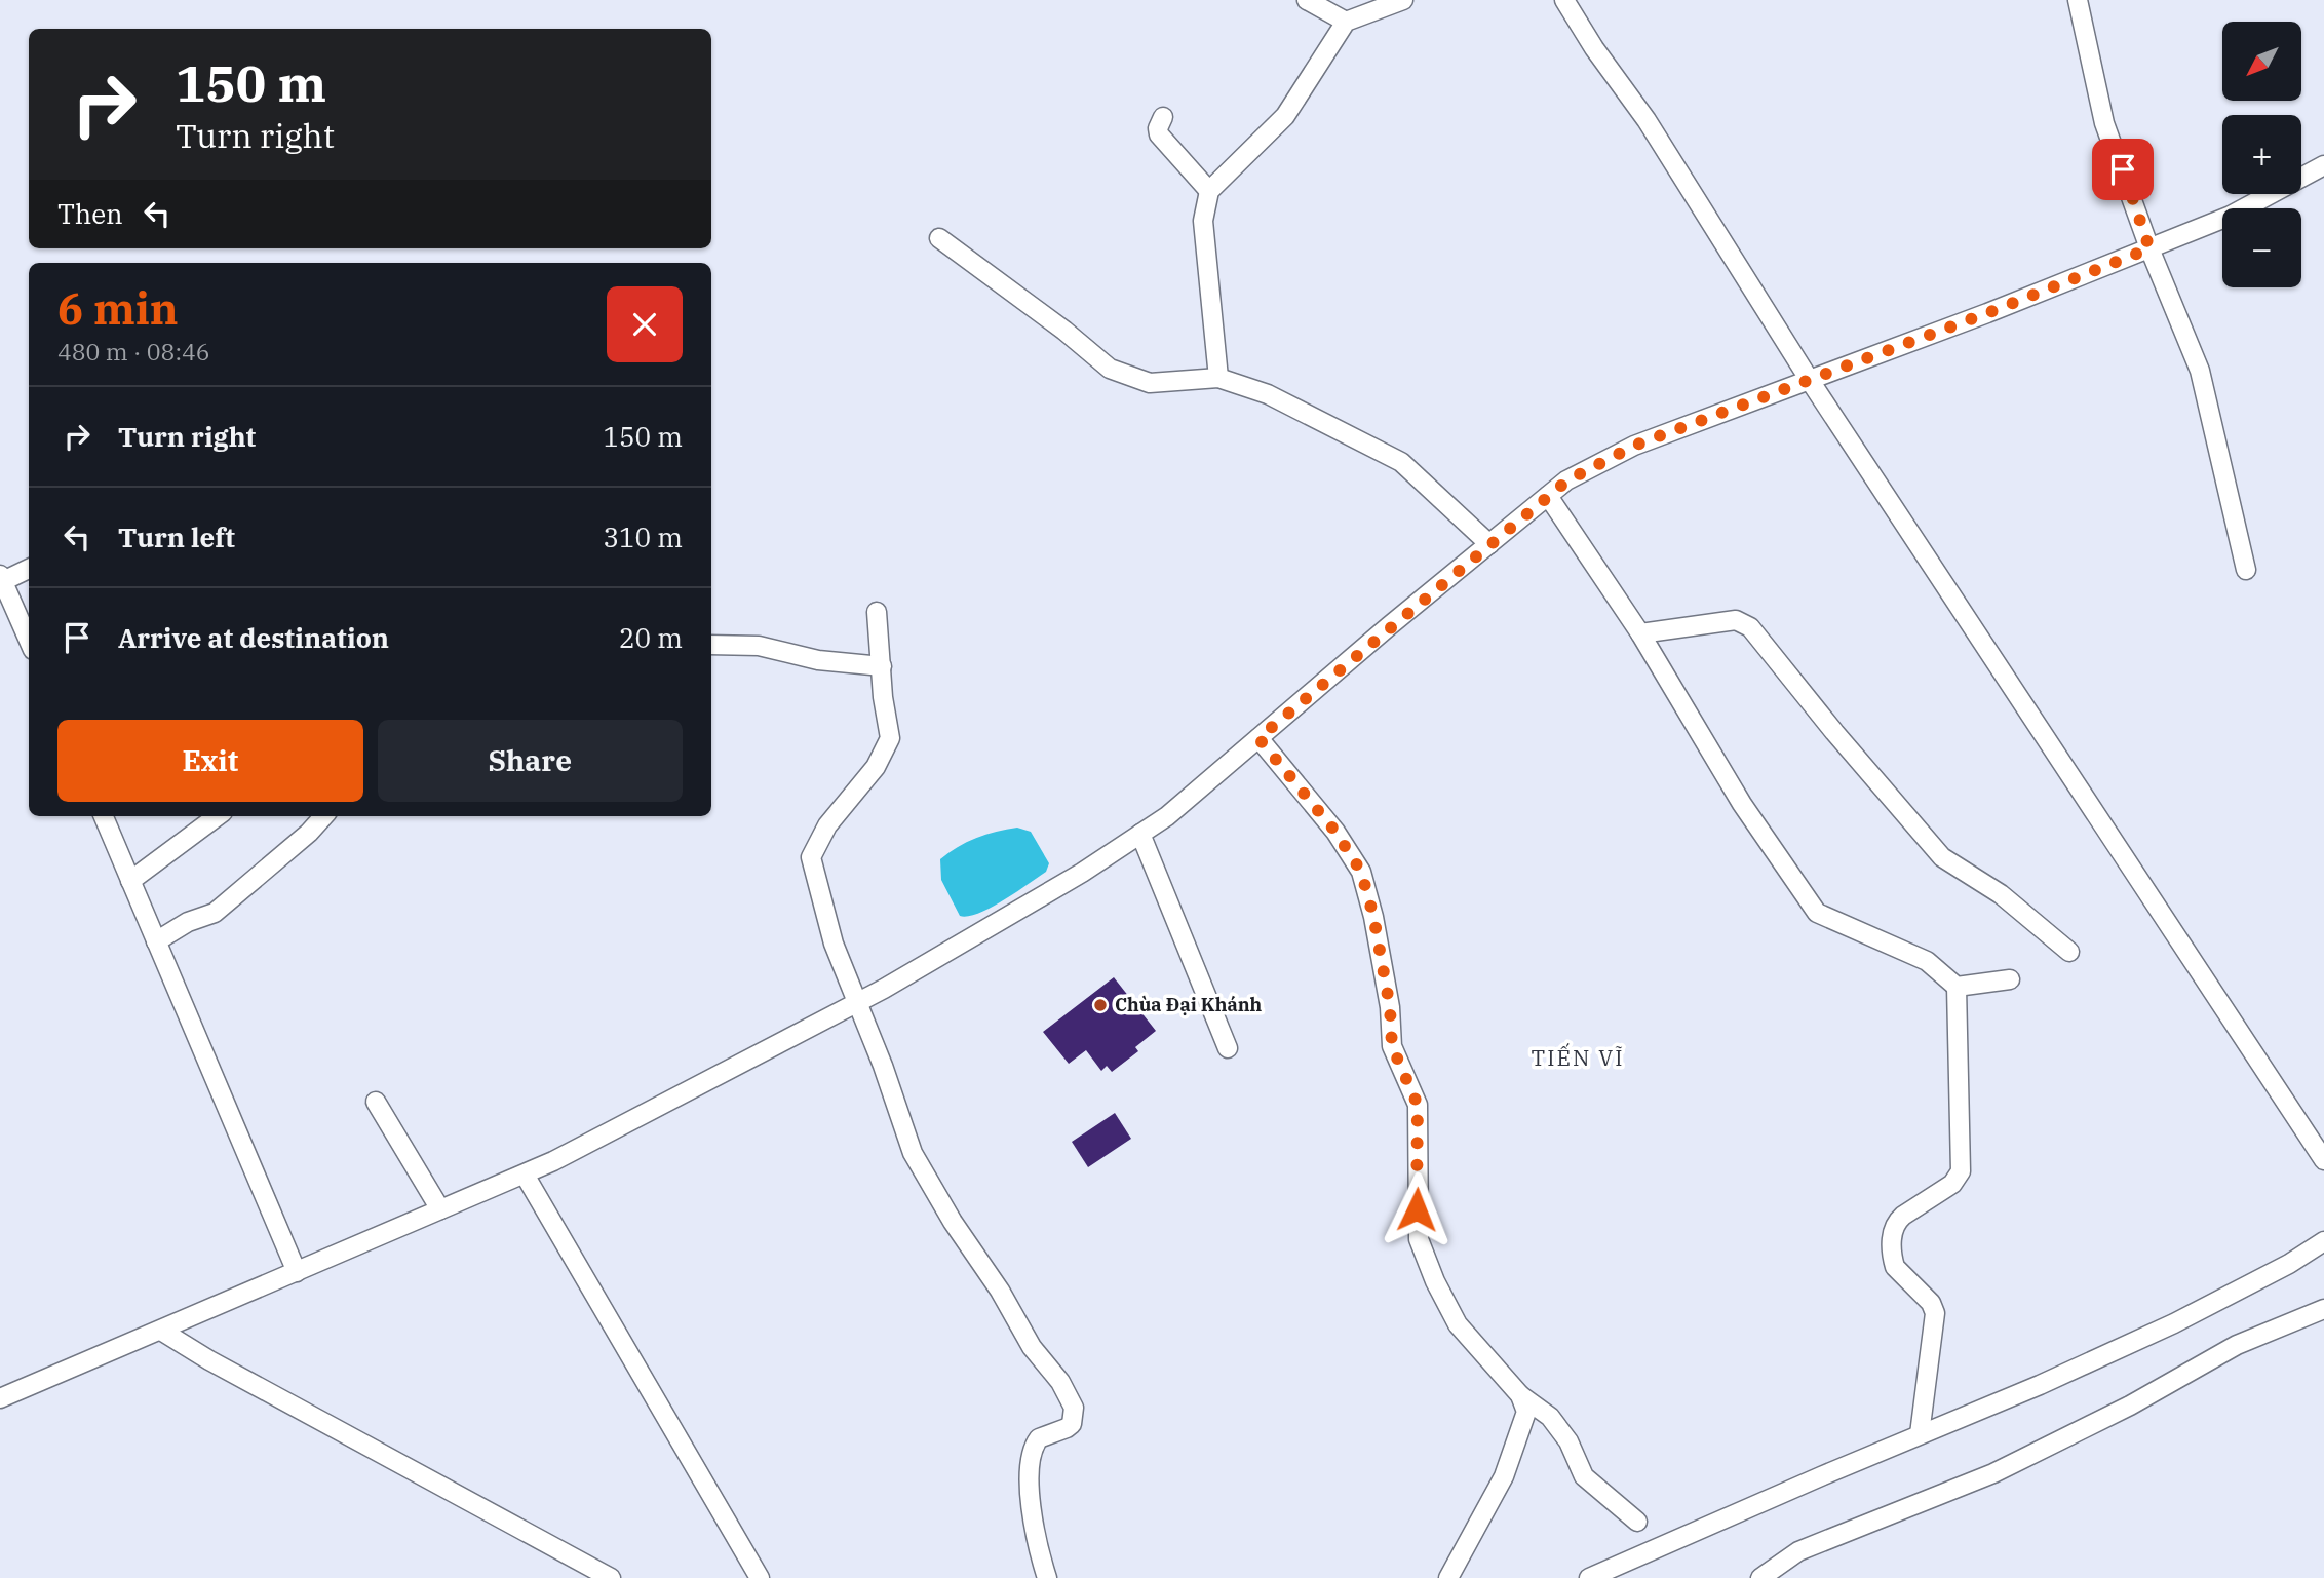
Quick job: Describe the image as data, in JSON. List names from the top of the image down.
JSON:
{
  "districts": ["TIẾN VĨ"],
  "places": ["Chùa Đại Khánh"],
  "north": "bottom left",
  "page": {
    "map_buttons": ["+", "−"],
    "turn": ["150 m", "Turn right"],
    "then": "Then",
    "heading": ["6 min", "480 m · 08:46"],
    "list": [
      {
        "name": "Turn right",
        "value": "150 m"
      },
      {
        "name": "Turn left",
        "value": "310 m"
      },
      {
        "name": "Arrive at destination",
        "value": "20 m"
      }
    ],
    "buttons": ["Exit", "Share"]
  }
}
